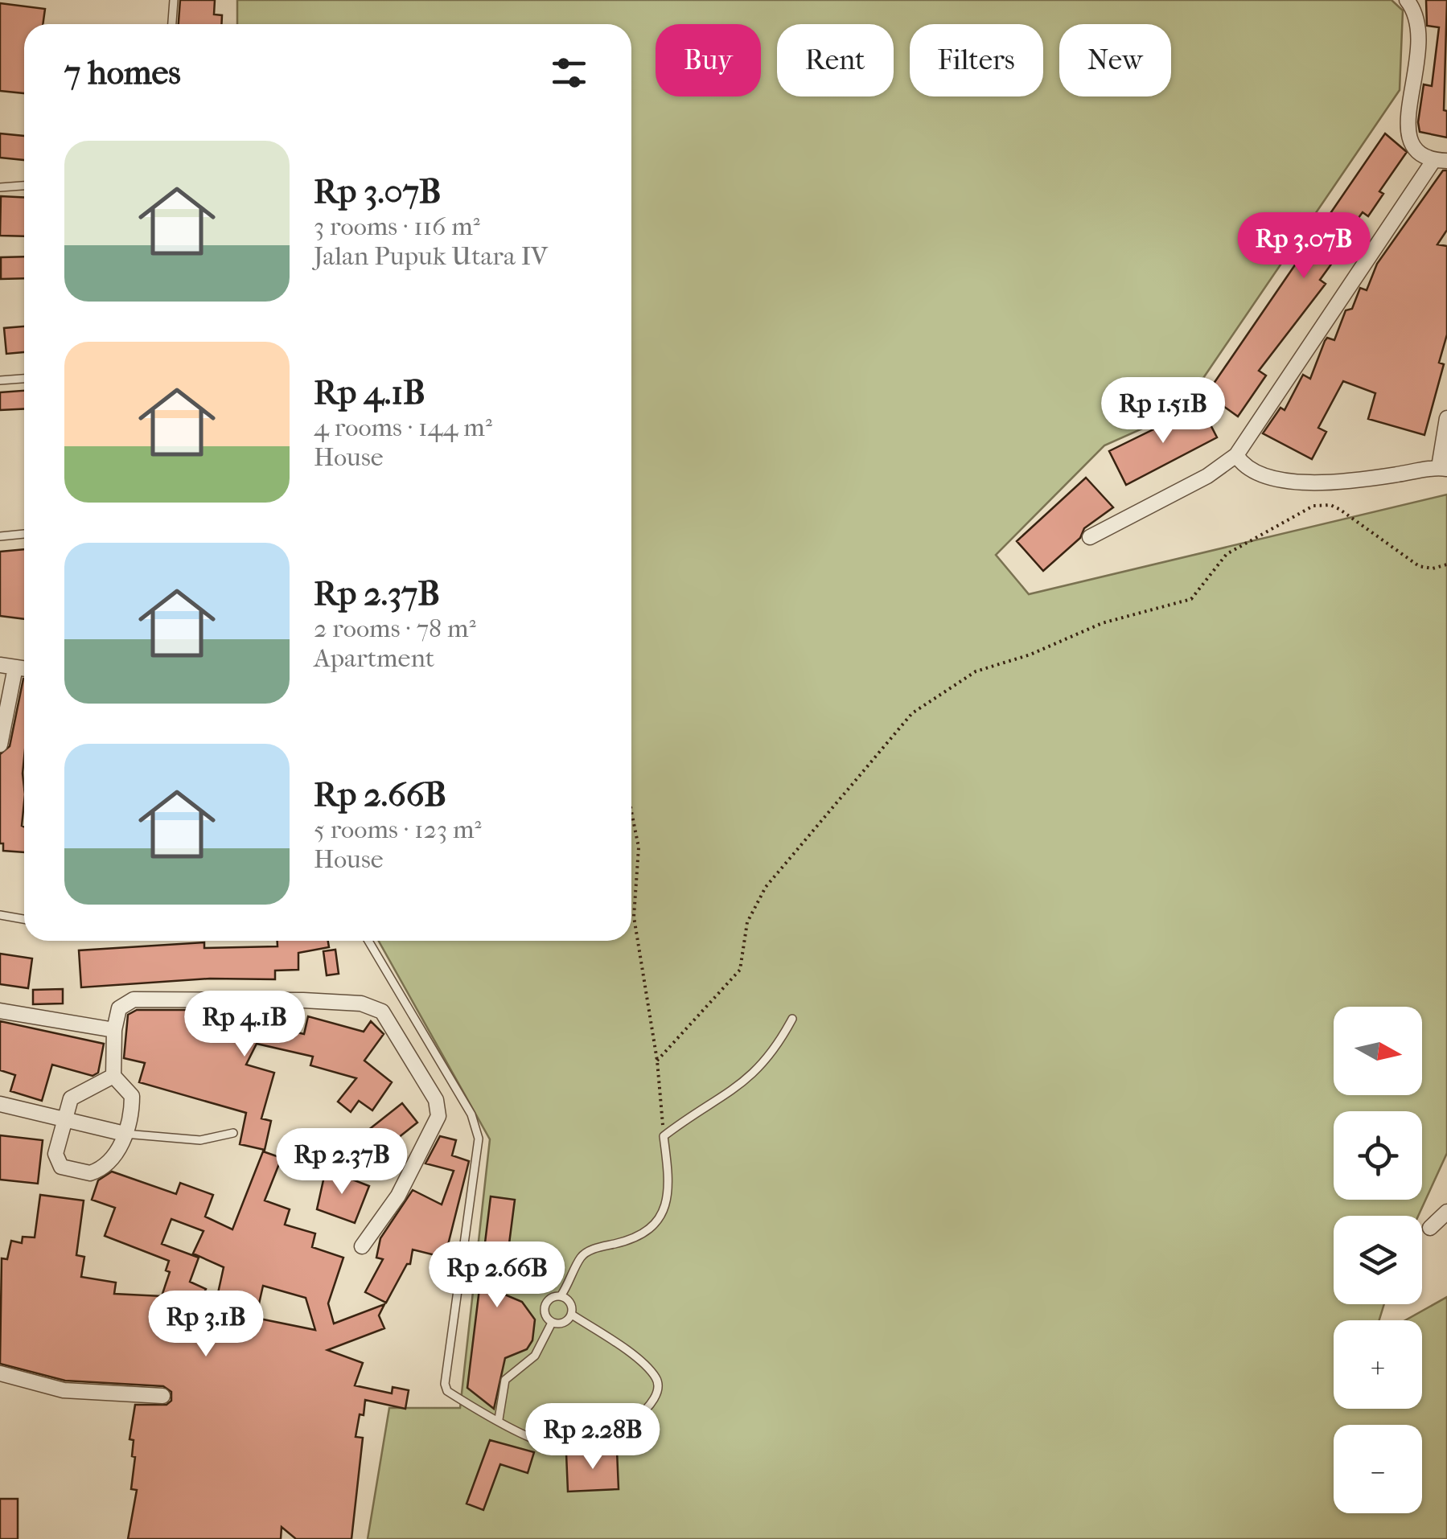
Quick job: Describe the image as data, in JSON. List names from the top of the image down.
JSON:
{
  "north": "right",
  "page": {
    "chip": [
      "Buy",
      "Rent",
      "Filters",
      "New"
    ],
    "heading": "7 homes",
    "list": [
      {
        "name": "Rp 3.07B",
        "note": "3 rooms · 116 m² · Jalan Pupuk Utara IV"
      },
      {
        "name": "Rp 4.1B",
        "note": "4 rooms · 144 m² · House"
      },
      {
        "name": "Rp 2.37B",
        "note": "2 rooms · 78 m² · Apartment"
      },
      {
        "name": "Rp 2.66B",
        "note": "5 rooms · 123 m² · House"
      }
    ],
    "price": [
      "Rp 3.07B",
      "Rp 1.51B",
      "Rp 4.1B",
      "Rp 2.37B",
      "Rp 2.66B",
      "Rp 3.1B",
      "Rp 2.28B"
    ],
    "map_buttons": ["+", "−"]
  }
}
